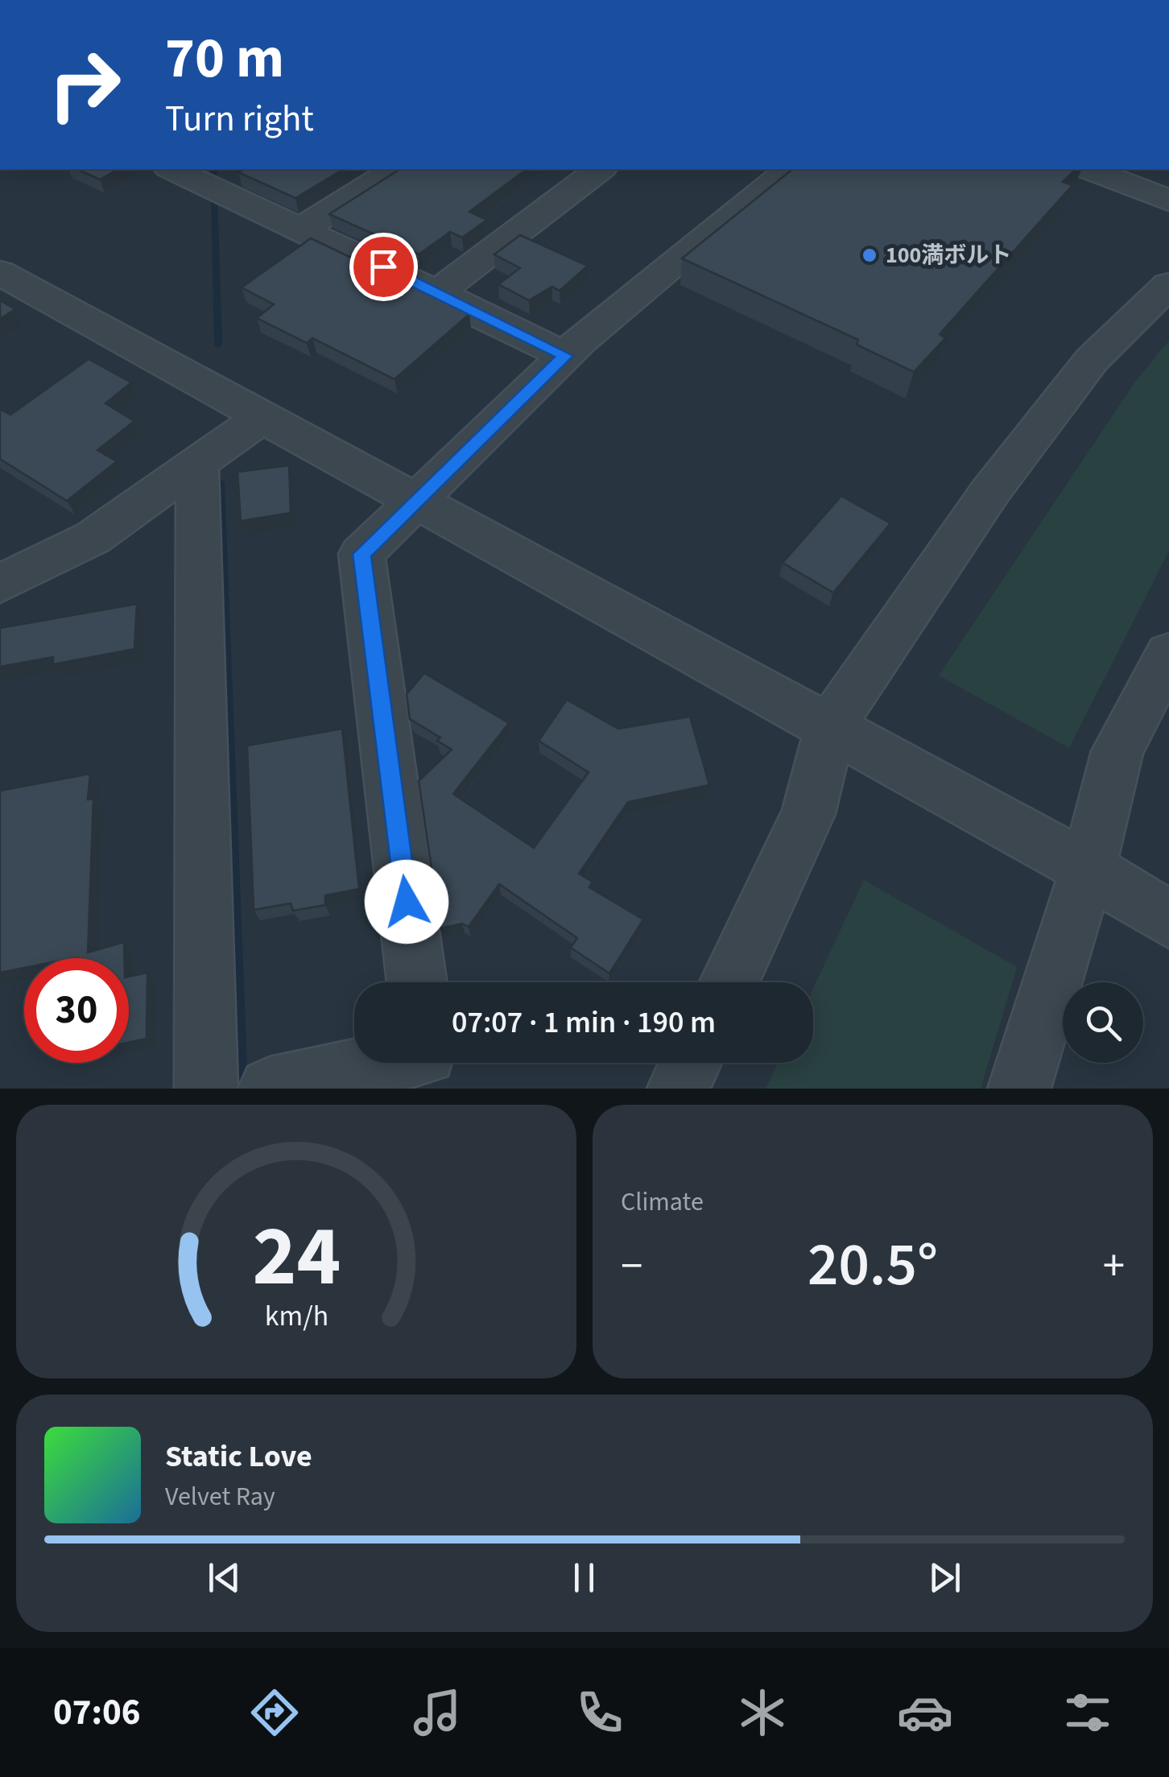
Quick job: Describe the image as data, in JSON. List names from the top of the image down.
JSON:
{
  "places": ["100満ボルト"],
  "page": {
    "turn": ["70 m", "Turn right"],
    "limit": "30",
    "trip": "07:07 · 1 min · 190 m",
    "tile": "Climate",
    "heat": ["−", "20.5°", "+"],
    "song": ["Static Love", "Velvet Ray"],
    "tabs": "07:06",
    "gauge": ["24", "km/h"]
  }
}
